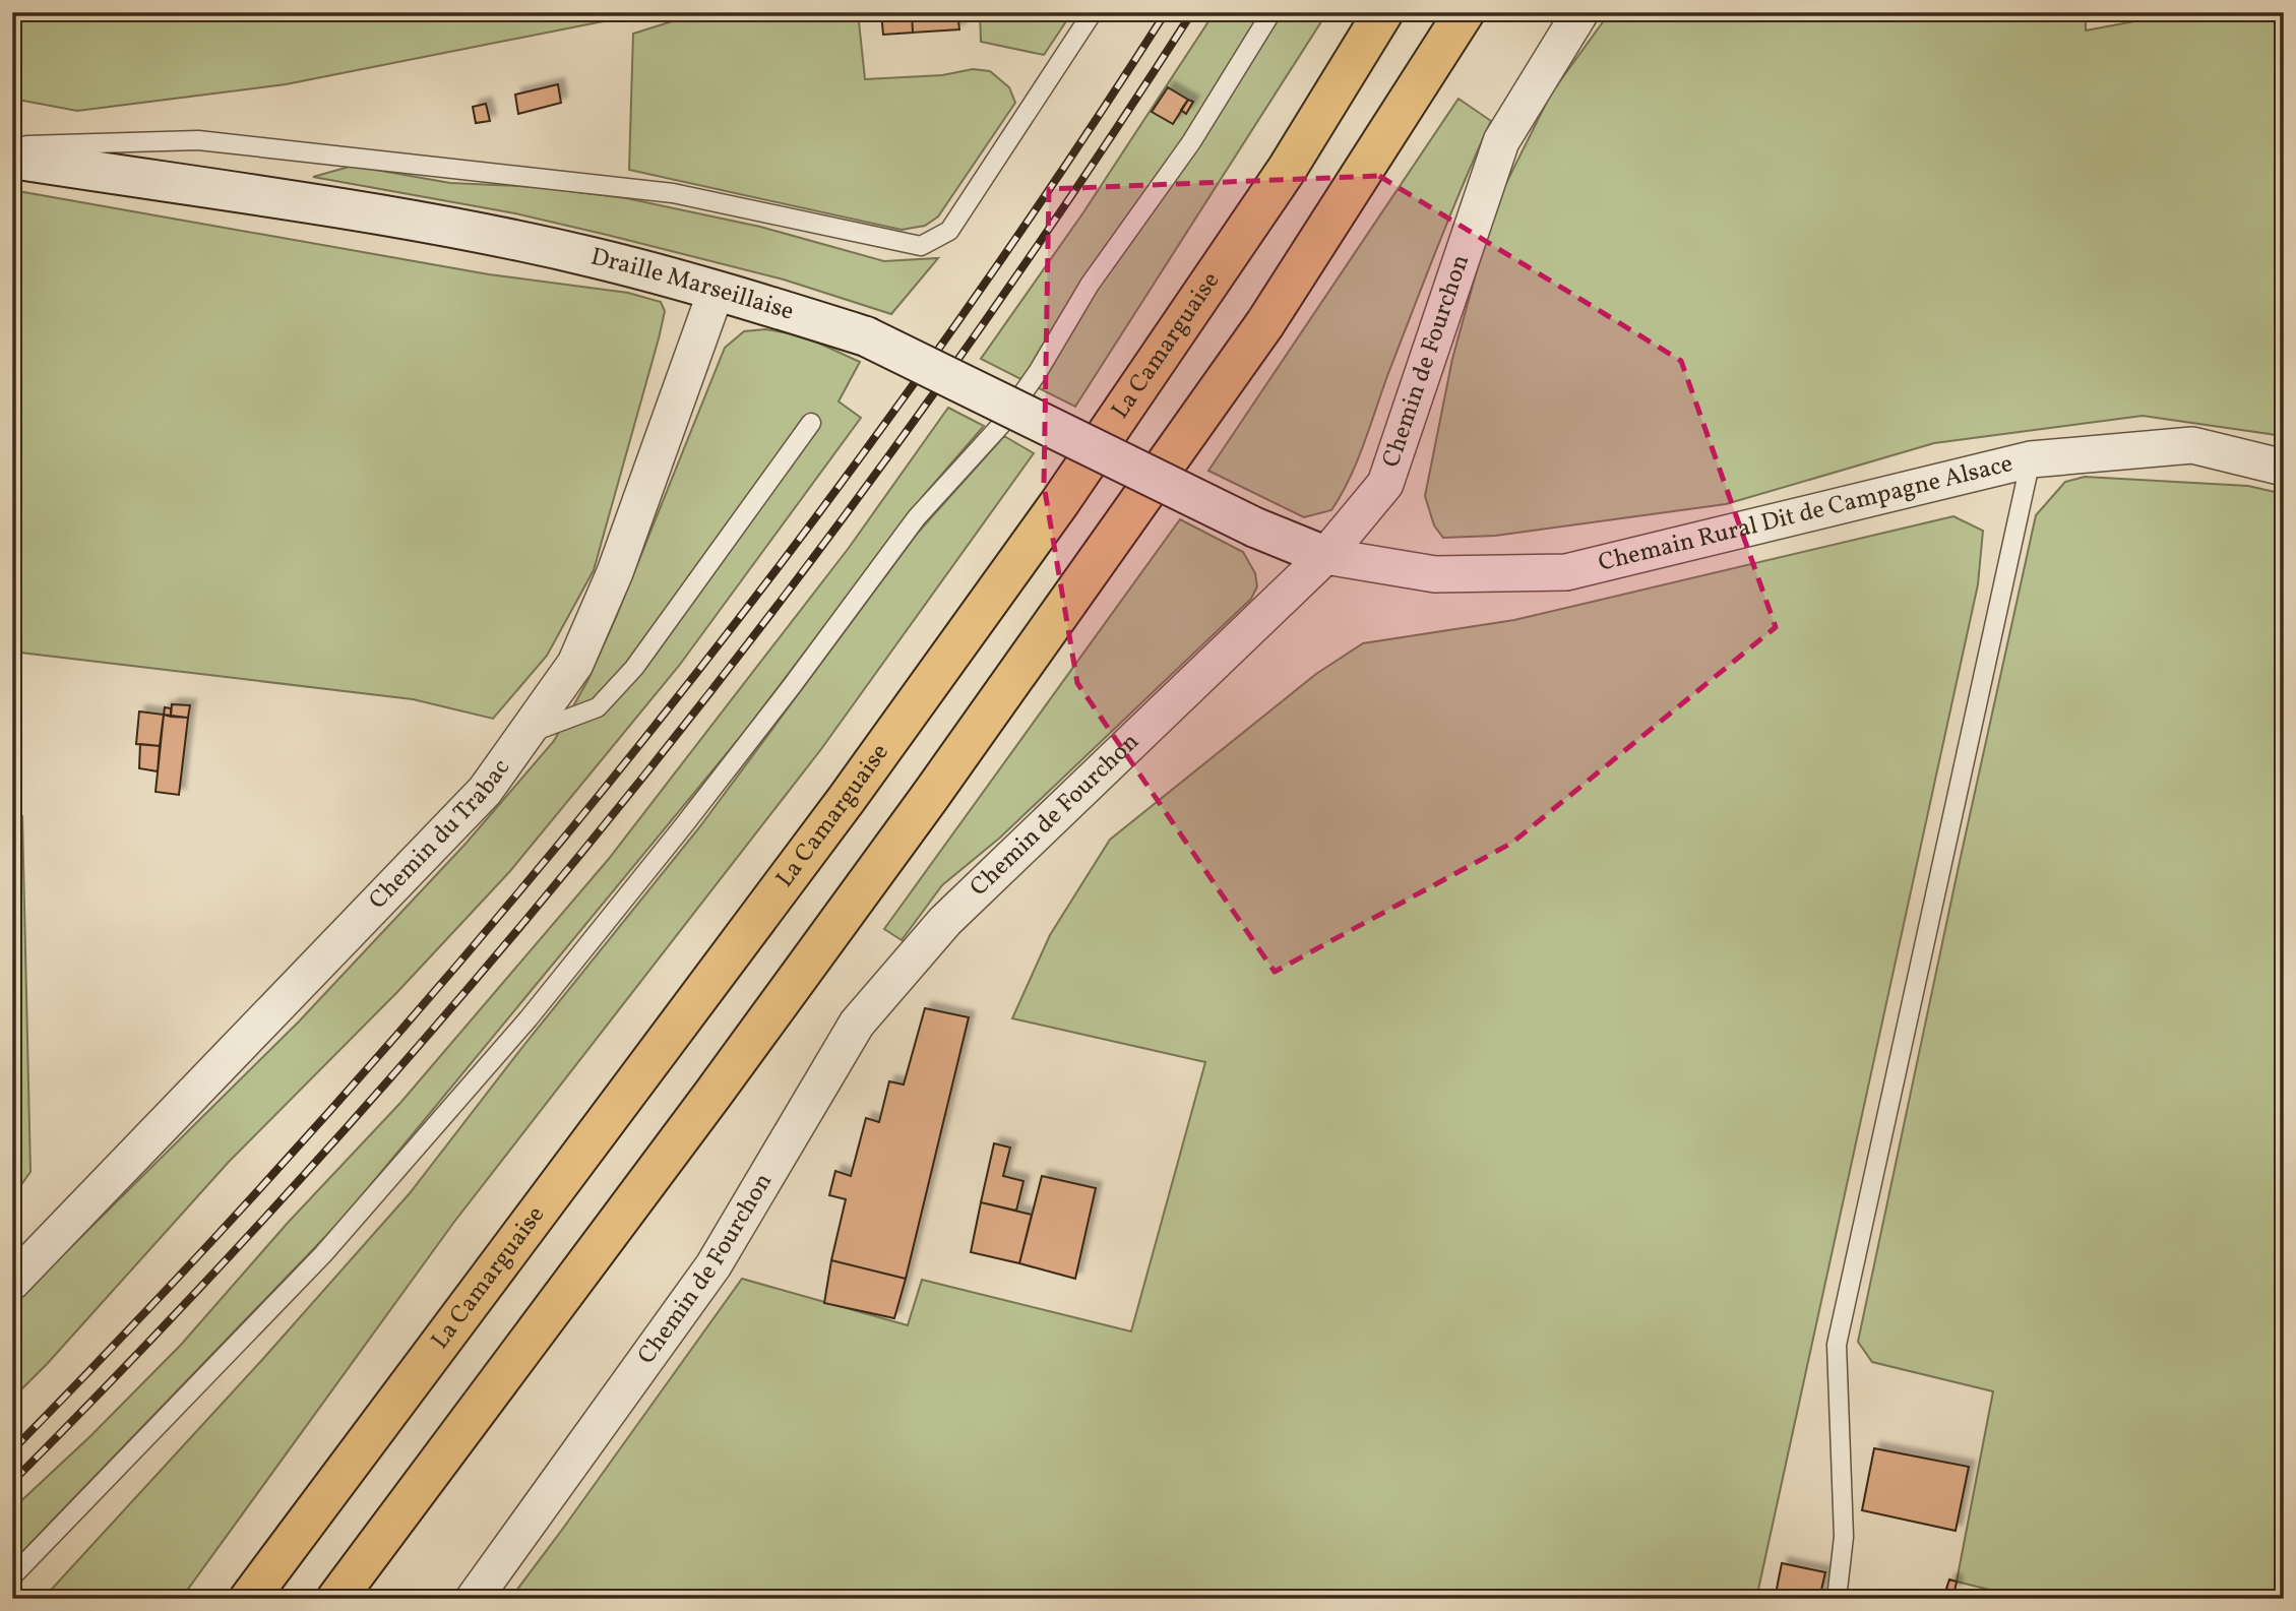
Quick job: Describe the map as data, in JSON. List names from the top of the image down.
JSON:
{
  "streets": {
    "highway": ["La Camarguaise"],
    "street": [
      "Draille Marseillaise",
      "Chemin de Fourchon",
      "Chemain Rural Dit de Campagne Alsace",
      "Chemin du Trabac"
    ]
  },
  "crossings": [
    ["Draille Marseillaise", "Chemin de Fourchon"],
    ["Draille Marseillaise", "Chemain Rural Dit de Campagne Alsace"],
    ["Draille Marseillaise", "Chemin du Trabac"],
    ["Chemin de Fourchon", "Chemain Rural Dit de Campagne Alsace"]
  ]
}
